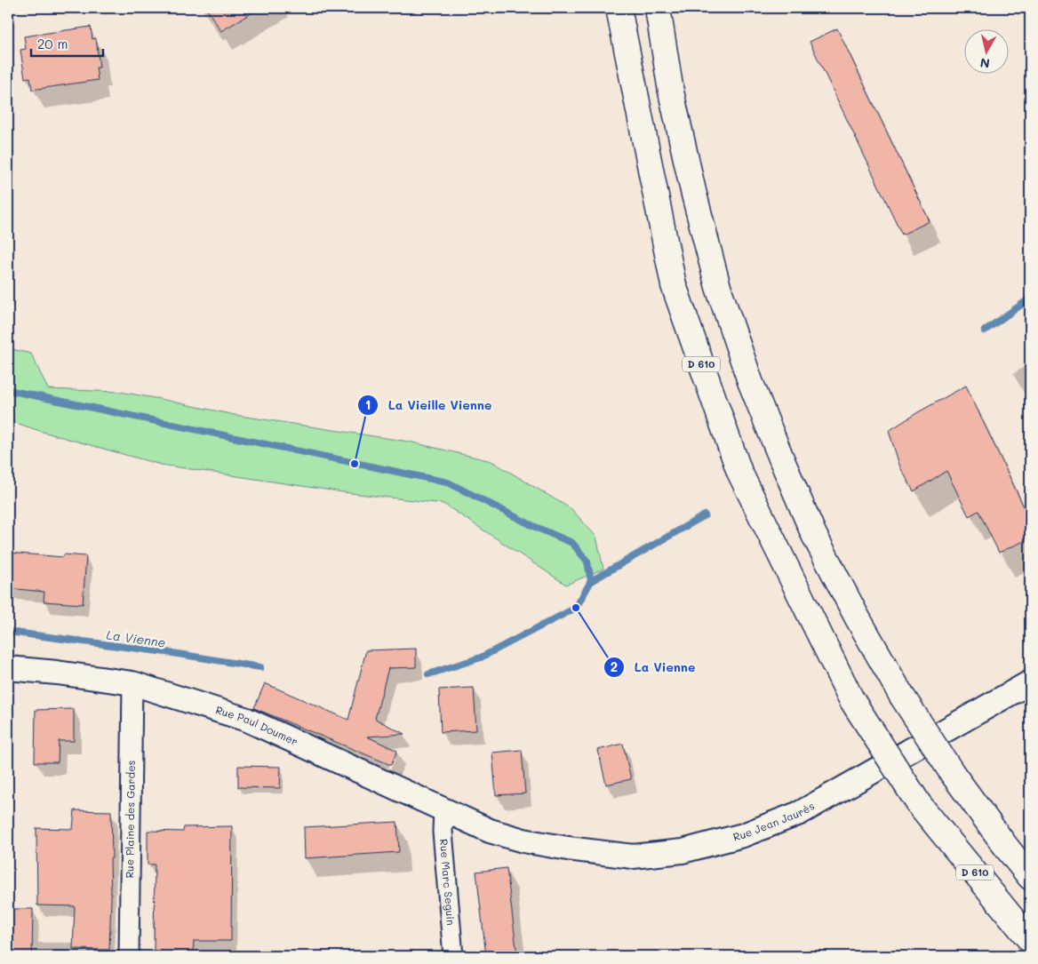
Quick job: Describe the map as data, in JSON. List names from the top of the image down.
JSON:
{
  "streets": {
    "highway": ["D 610"],
    "street": [
      "Rue Paul Doumer",
      "Rue Plaine des Gardes",
      "Rue Jean Jaurès",
      "Rue Marc Seguin"
    ]
  },
  "crossings": [
    ["Rue Paul Doumer", "Rue Plaine des Gardes"],
    ["Rue Paul Doumer", "Rue Jean Jaurès"],
    ["Rue Paul Doumer", "Rue Marc Seguin"]
  ],
  "water": ["La Vienne"],
  "places": ["La Vieille Vienne", "La Vienne"],
  "scale_bar": "20 m",
  "north": "bottom"
}
